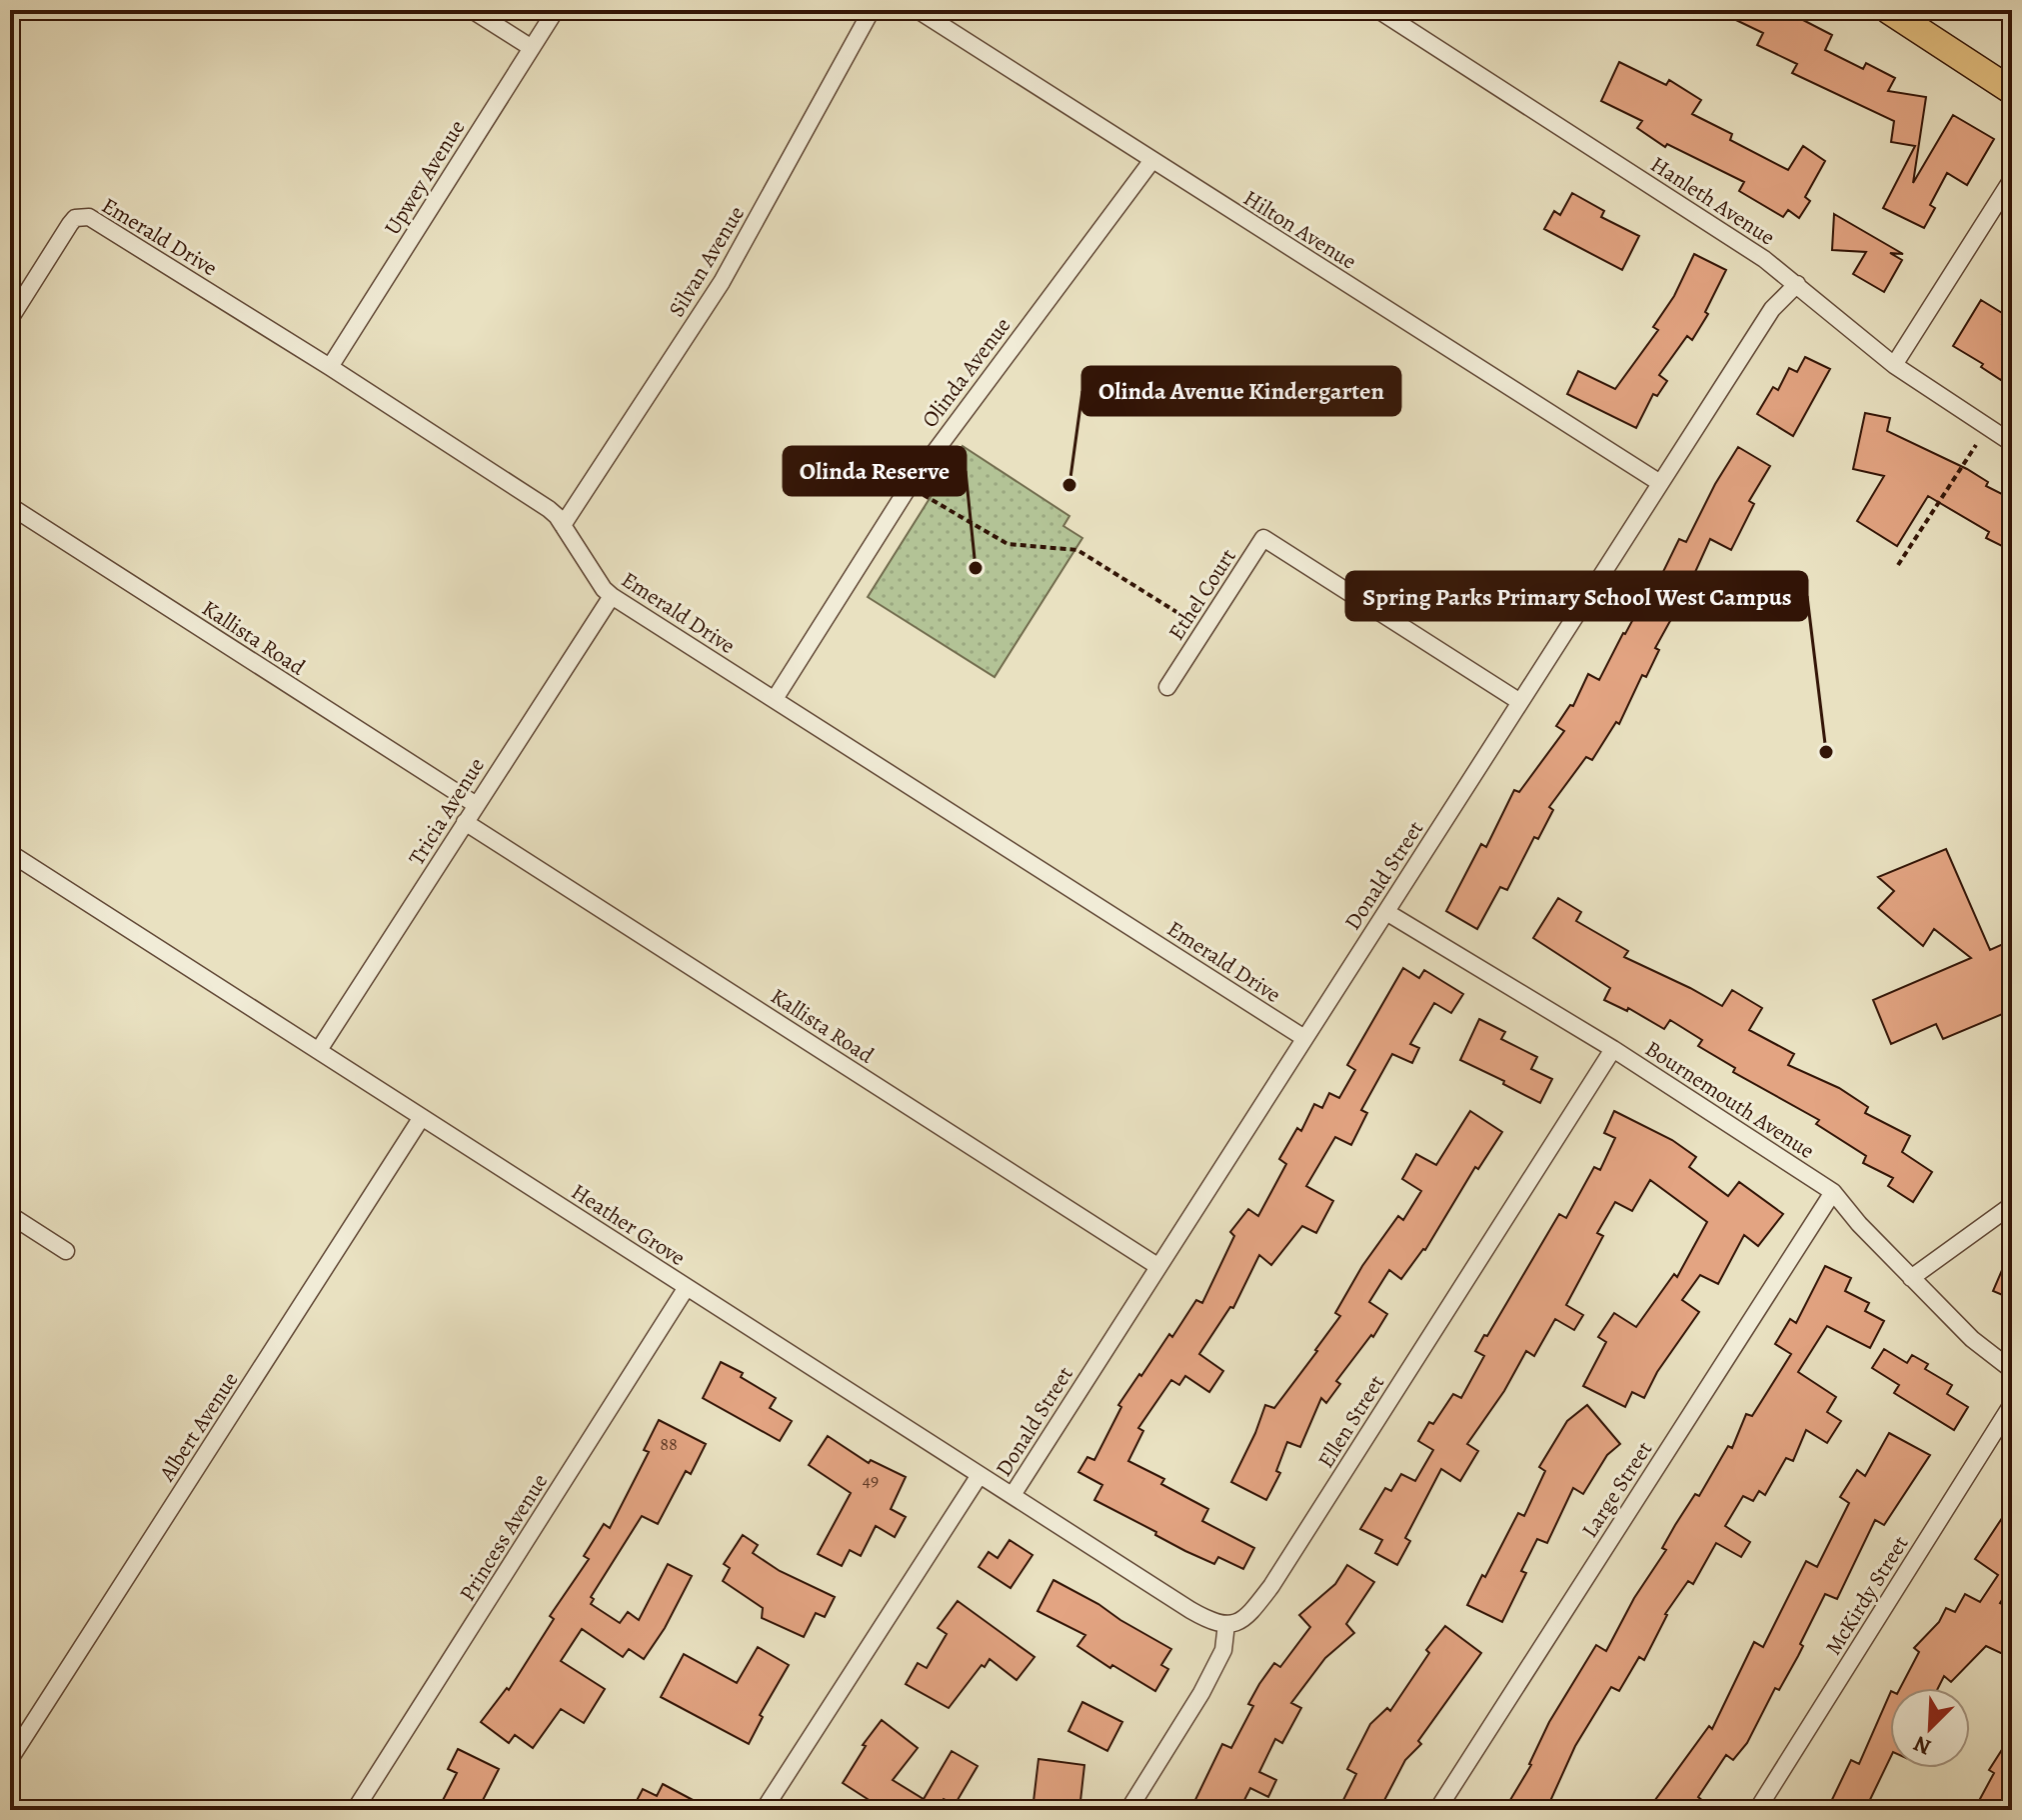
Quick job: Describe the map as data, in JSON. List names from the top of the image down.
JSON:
{
  "streets": {
    "street": [
      "Upwey Avenue",
      "Hanleth Avenue",
      "Hilton Avenue",
      "Emerald Drive",
      "Silvan Avenue",
      "Olinda Avenue",
      "Ethel Court",
      "Kallista Road",
      "Tricia Avenue",
      "Donald Street",
      "Bournemouth Avenue",
      "Heather Grove",
      "Ellen Street",
      "Albert Avenue",
      "Large Street",
      "Princess Avenue",
      "McKirdy Street"
    ]
  },
  "crossings": [
    ["Upwey Avenue", "Emerald Drive"],
    ["Hanleth Avenue", "Donald Street"],
    ["Hilton Avenue", "Olinda Avenue"],
    ["Hilton Avenue", "Donald Street"],
    ["Emerald Drive", "Silvan Avenue"],
    ["Emerald Drive", "Olinda Avenue"],
    ["Emerald Drive", "Tricia Avenue"],
    ["Emerald Drive", "Donald Street"],
    ["Ethel Court", "Donald Street"],
    ["Kallista Road", "Tricia Avenue"],
    ["Kallista Road", "Donald Street"],
    ["Tricia Avenue", "Heather Grove"],
    ["Donald Street", "Bournemouth Avenue"],
    ["Donald Street", "Heather Grove"],
    ["Bournemouth Avenue", "Ellen Street"],
    ["Bournemouth Avenue", "Large Street"],
    ["Heather Grove", "Ellen Street"],
    ["Heather Grove", "Albert Avenue"],
    ["Heather Grove", "Princess Avenue"]
  ],
  "places": ["Olinda Avenue Kindergarten", "Olinda Reserve", "Spring Parks Primary School West Campus"],
  "house_numbers": ["88", "49"],
  "north": "bottom left"
}
